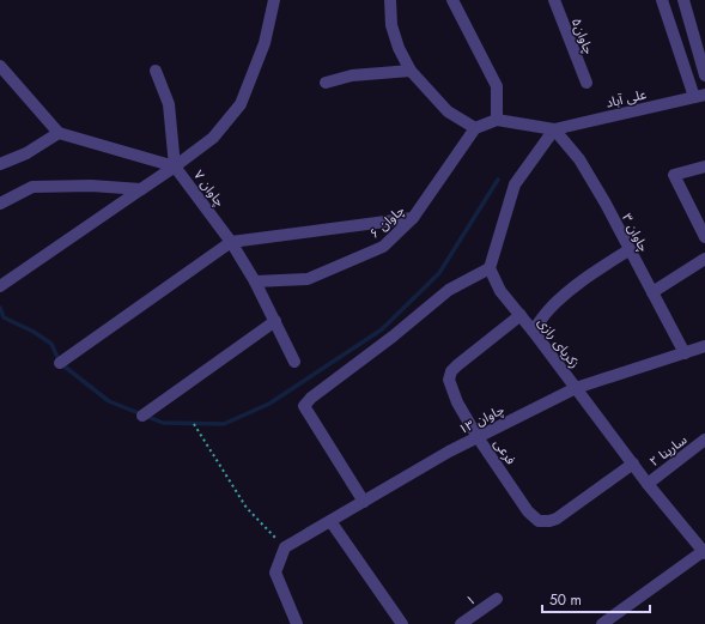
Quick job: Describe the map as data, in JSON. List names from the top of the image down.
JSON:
{
  "streets": {
    "street": [
      "چاوان۵",
      "علی آباد",
      "چاوان ۷",
      "چاوان ۶",
      "چاوان ۳",
      "زکریای رازی",
      "چاوان ۱۳",
      "سارینا ۲",
      "فرعی",
      "۱"
    ]
  },
  "crossings": [
    ["علی آباد", "چاوان ۳"],
    ["چاوان ۷", "چاوان ۶"],
    ["چاوان ۳", "چاوان ۱۳"],
    ["زکریای رازی", "چاوان ۱۳"],
    ["زکریای رازی", "سارینا ۲"],
    ["زکریای رازی", "فرعی"],
    ["چاوان ۱۳", "فرعی"]
  ],
  "scale_bar": "50 m"
}
